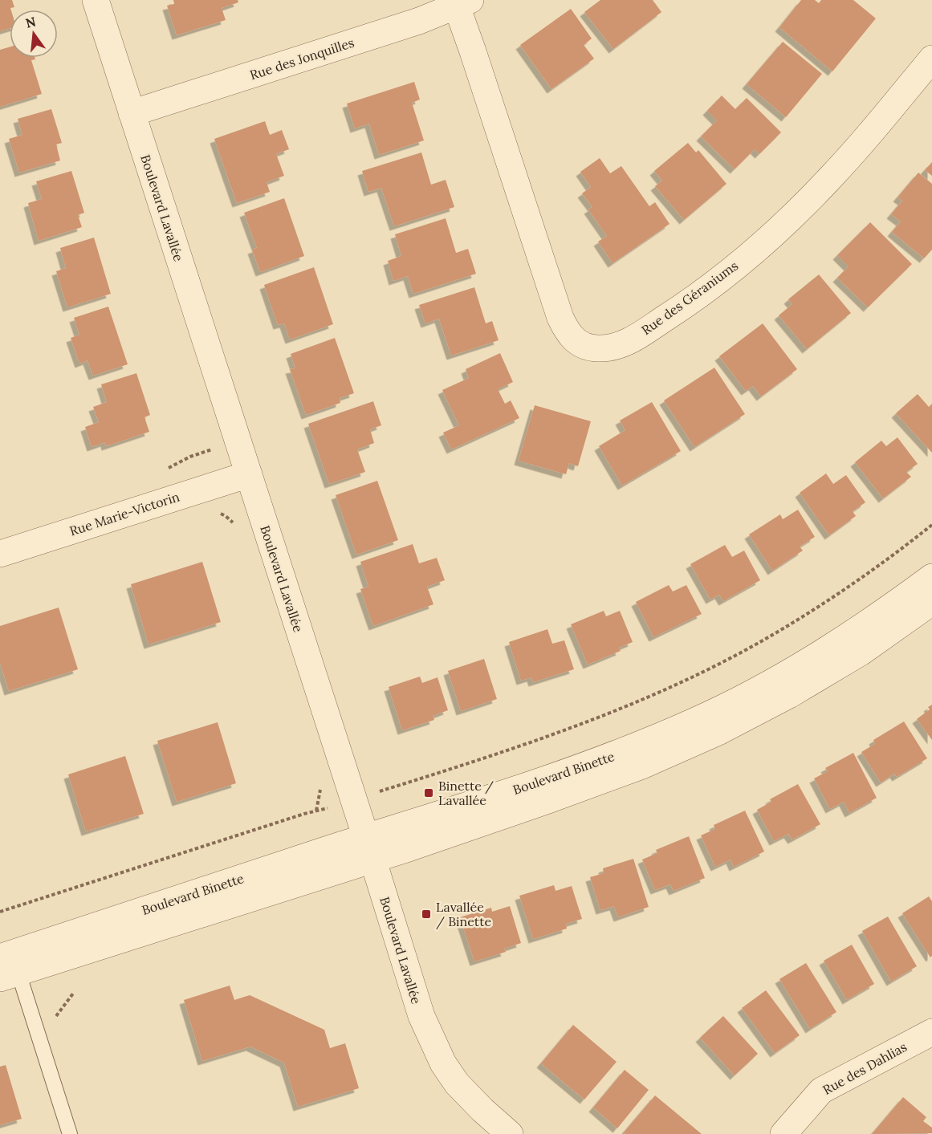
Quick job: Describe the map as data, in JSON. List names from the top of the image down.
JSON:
{
  "streets": {
    "street": [
      "Rue des Jonquilles",
      "Boulevard Lavallée",
      "Rue des Géraniums",
      "Rue Marie-Victorin",
      "Boulevard Binette",
      "Rue des Dahlias"
    ]
  },
  "crossings": [
    ["Rue des Jonquilles", "Boulevard Lavallée"],
    ["Rue des Jonquilles", "Rue des Géraniums"],
    ["Boulevard Lavallée", "Rue Marie-Victorin"],
    ["Boulevard Lavallée", "Boulevard Binette"]
  ],
  "places": {
    "transit": ["Binette / Lavallée", "Lavallée / Binette"]
  },
  "north": "top"
}
